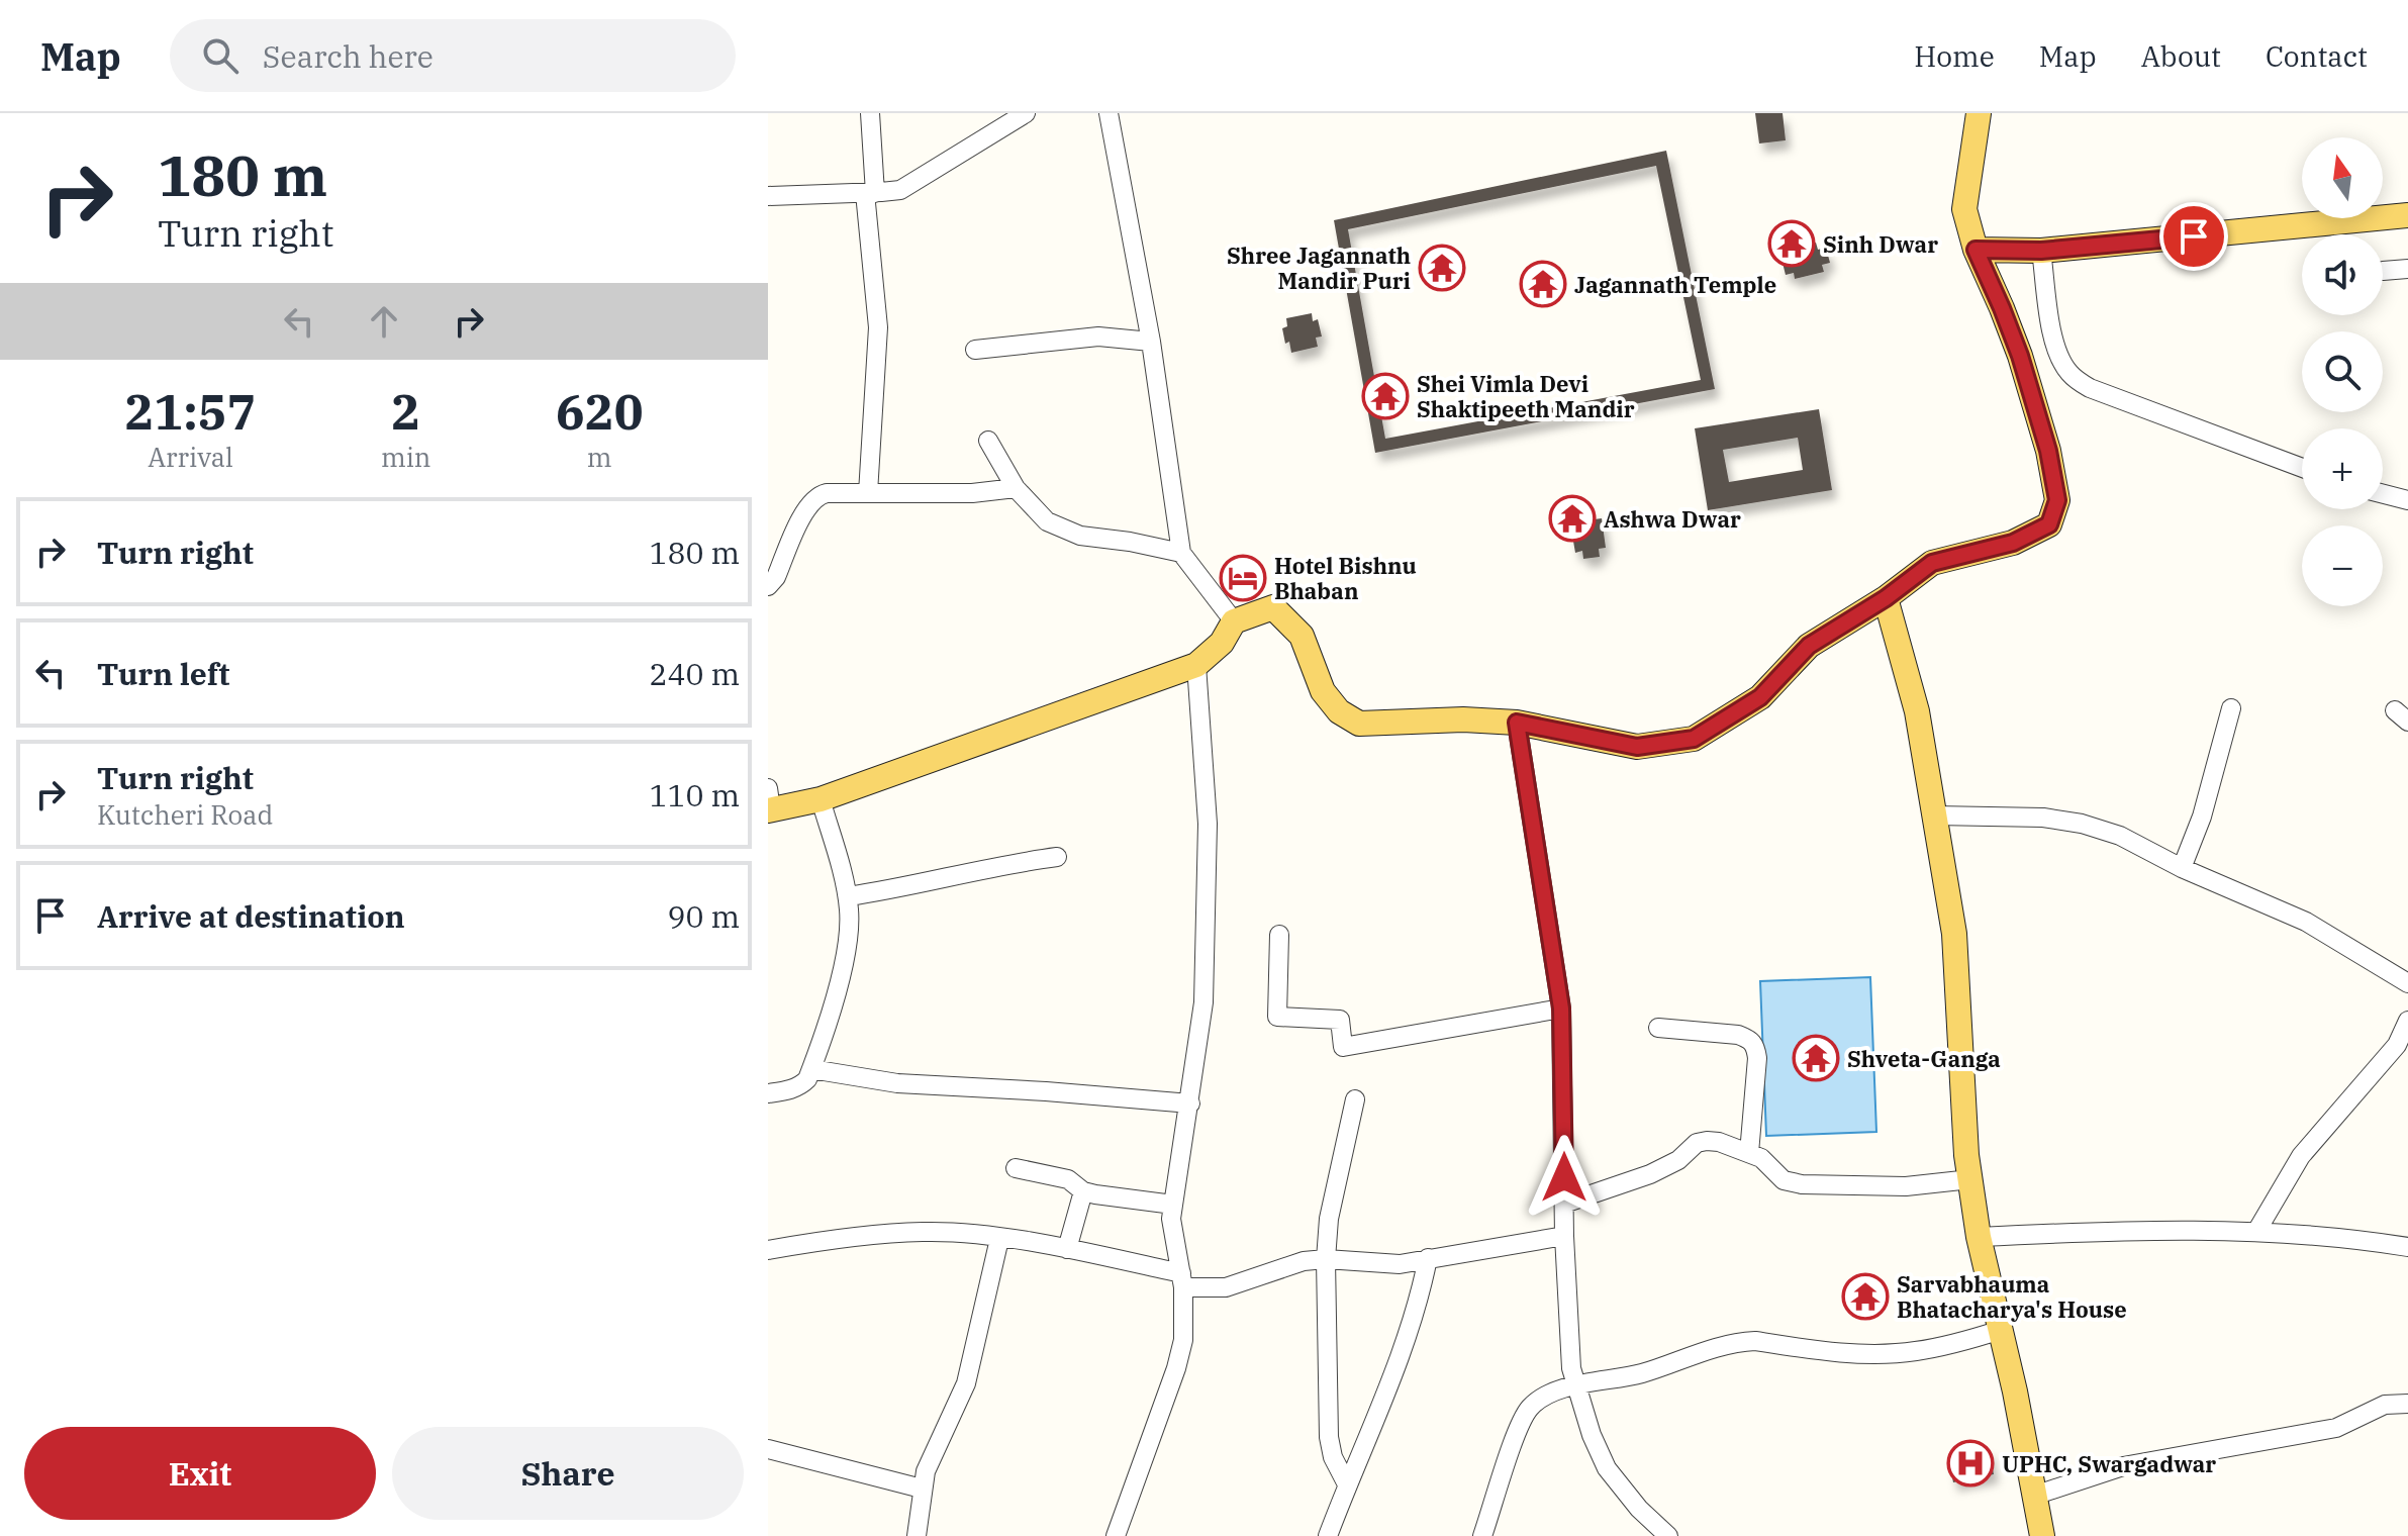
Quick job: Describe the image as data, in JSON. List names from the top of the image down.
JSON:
{
  "places": {
    "temple": [
      "Sinh Dwar",
      "Shree Jagannath Mandir Puri",
      "Jagannath Temple",
      "Shei Vimla Devi Shaktipeeth Mandir",
      "Ashwa Dwar",
      "Shveta-Ganga",
      "Sarvabhauma Bhatacharya's House"
    ],
    "hotel": ["Hotel Bishnu Bhaban"],
    "hospital": ["UPHC, Swargadwar"]
  },
  "north": "top",
  "page": {
    "header": "Map",
    "search": "Search here",
    "nav": [
      "Home",
      "Map",
      "About",
      "Contact"
    ],
    "turn": ["180 m", "Turn right"],
    "map_buttons": ["+", "−"],
    "eta": [
      "21:57",
      "Arrival",
      "2",
      "min",
      "620",
      "m"
    ],
    "list": [
      {
        "name": "Turn right",
        "value": "180 m"
      },
      {
        "name": "Turn left",
        "value": "240 m"
      },
      {
        "name": "Turn right",
        "note": "Kutcheri Road",
        "value": "110 m"
      },
      {
        "name": "Arrive at destination",
        "value": "90 m"
      }
    ],
    "buttons": ["Exit", "Share"]
  }
}
